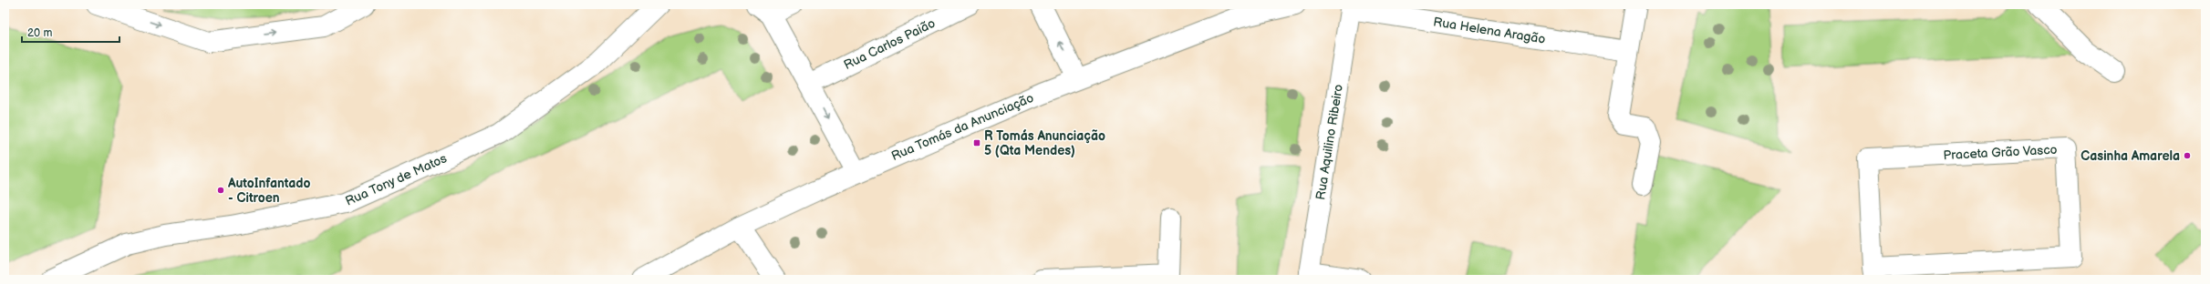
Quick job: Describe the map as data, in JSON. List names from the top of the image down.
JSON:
{
  "streets": {
    "street": [
      "Rua Helena Aragão",
      "Rua Carlos Paião",
      "Rua Tomás da Anunciação",
      "Rua Aquilino Ribeiro",
      "Praceta Grão Vasco",
      "Rua Tony de Matos"
    ]
  },
  "crossings": [
    ["Rua Helena Aragão", "Rua Aquilino Ribeiro"]
  ],
  "places": {
    "transit": ["R Tomás Anunciação 5 (Qta Mendes)"],
    "other": ["Casinha Amarela", "AutoInfantado - Citroen"]
  },
  "scale_bar": "20 m"
}
